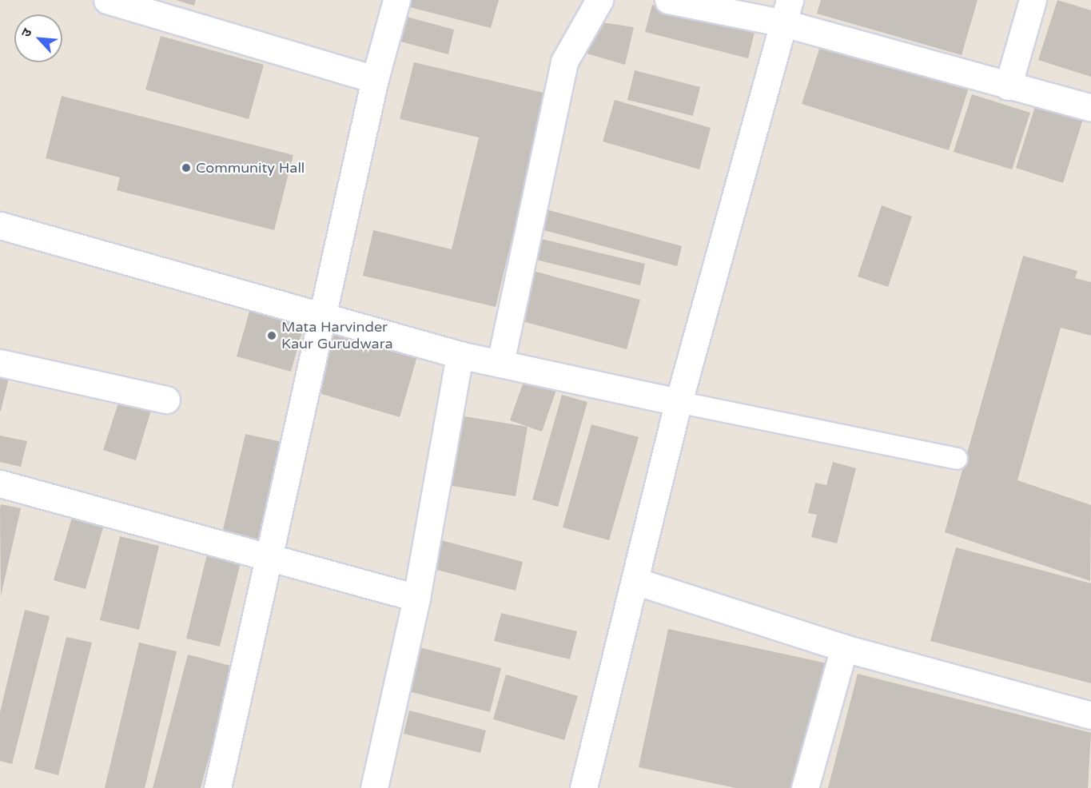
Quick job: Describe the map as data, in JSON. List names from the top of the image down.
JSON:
{
  "places": ["Community Hall", "Mata Harvinder Kaur Gurudwara"],
  "north": "top left"
}
